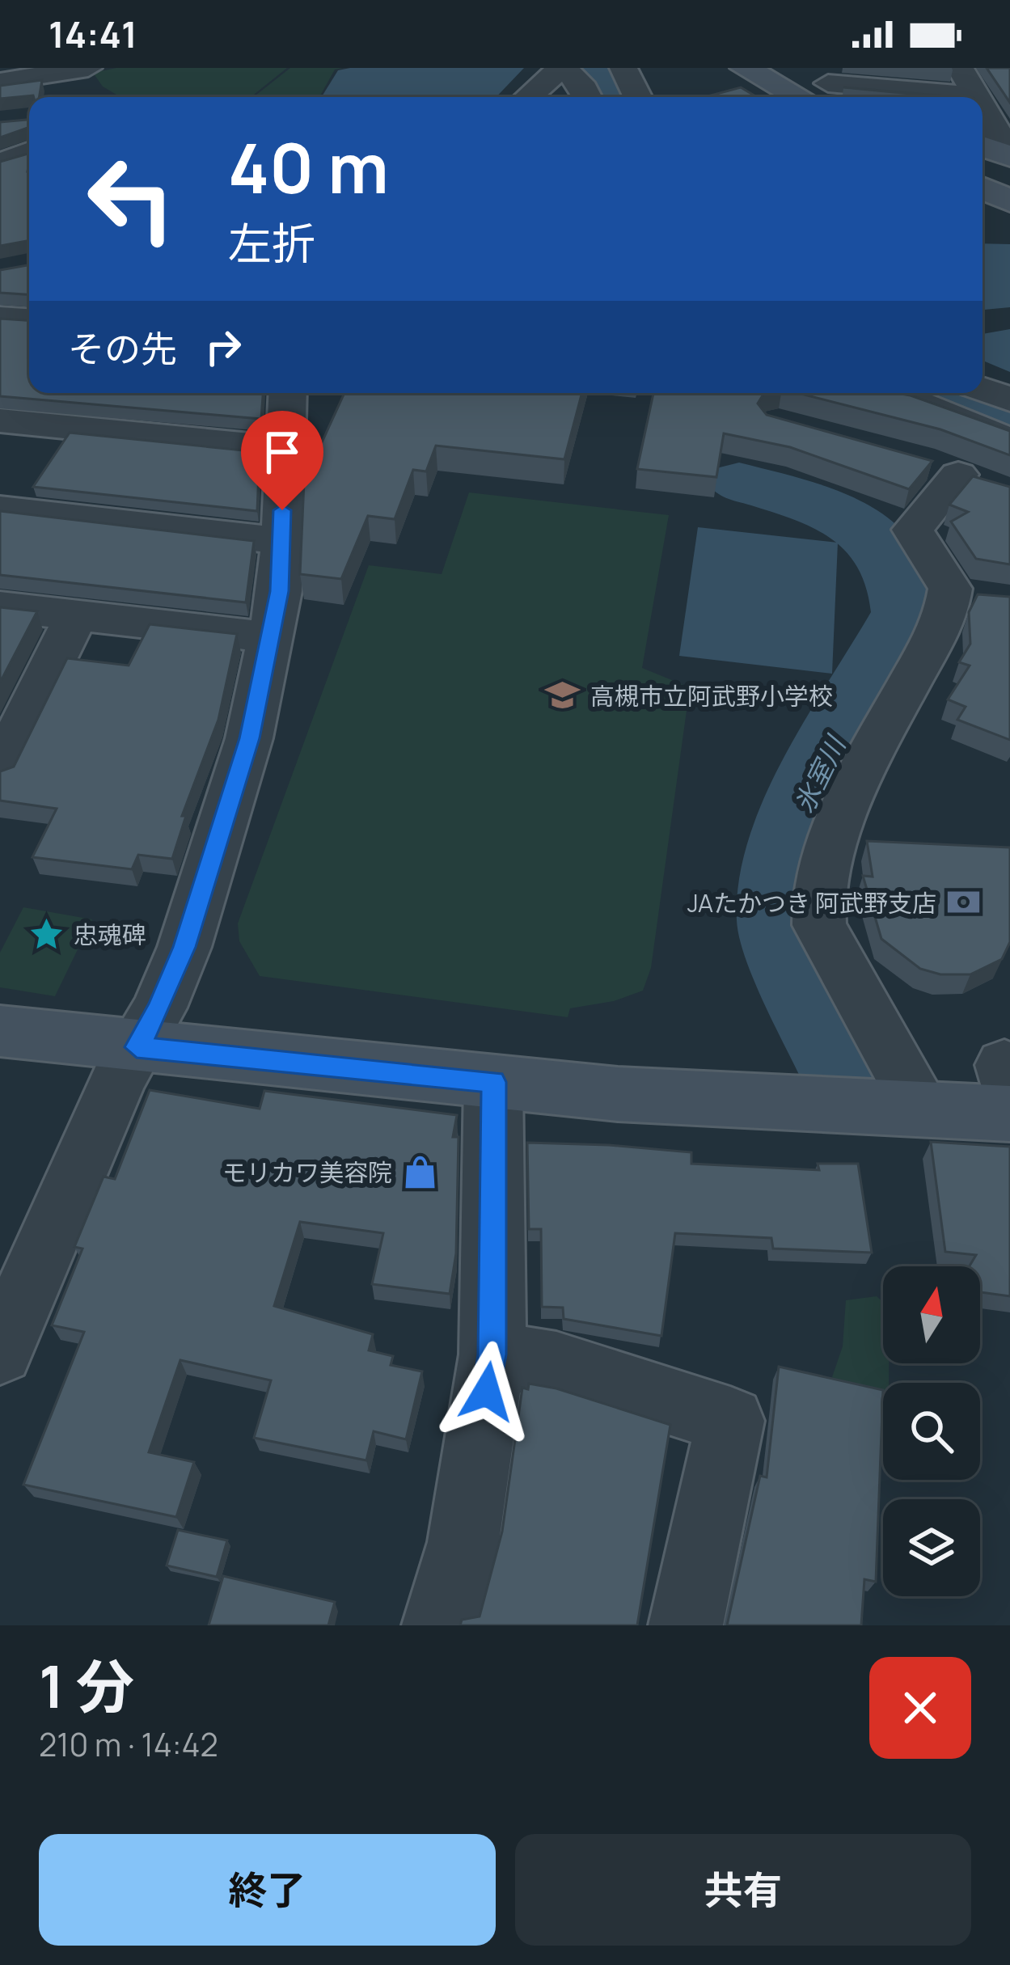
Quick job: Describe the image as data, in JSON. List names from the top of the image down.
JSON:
{
  "water": ["氷室川"],
  "places": {
    "school or university": ["高槻市立阿武野小学校"],
    "bank": ["JAたかつき 阿武野支店"],
    "place": ["忠魂碑"],
    "shop": ["モリカワ美容院"]
  },
  "north": "top",
  "page": {
    "status": "14:41",
    "turn": ["40 m", "左折"],
    "then": "その先",
    "heading": ["1 分", "210 m · 14:42"],
    "buttons": ["終了", "共有"]
  }
}
